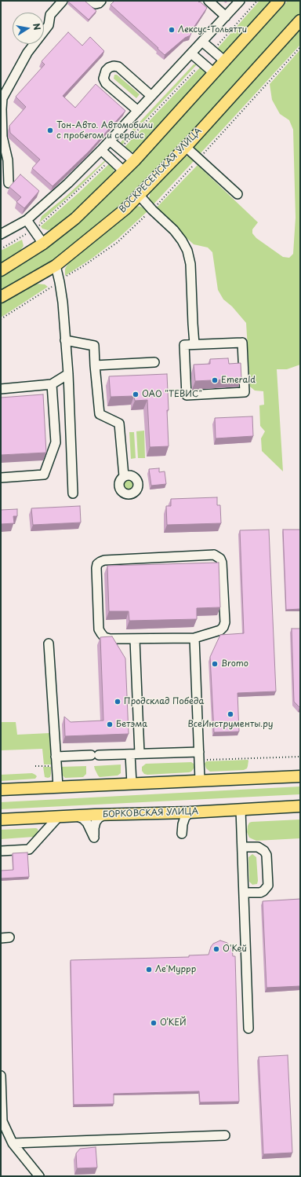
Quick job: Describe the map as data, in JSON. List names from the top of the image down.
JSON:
{
  "streets": {
    "main road": ["ВОСКРЕСЕНСКАЯ УЛИЦА", "БОРКОВСКАЯ УЛИЦА"]
  },
  "places": [
    "Лексус-Тольятти",
    "Тон-Авто. Автомобили с пробегом и сервис",
    "Emerald",
    "ОАО \"ТЕВИС\"",
    "Bromo",
    "Продсклад Победа",
    "ВсеИнструменты.ру",
    "Бетэма",
    "О'Кей",
    "Ле'Муррр",
    "О’КЕЙ"
  ],
  "north": "right"
}
